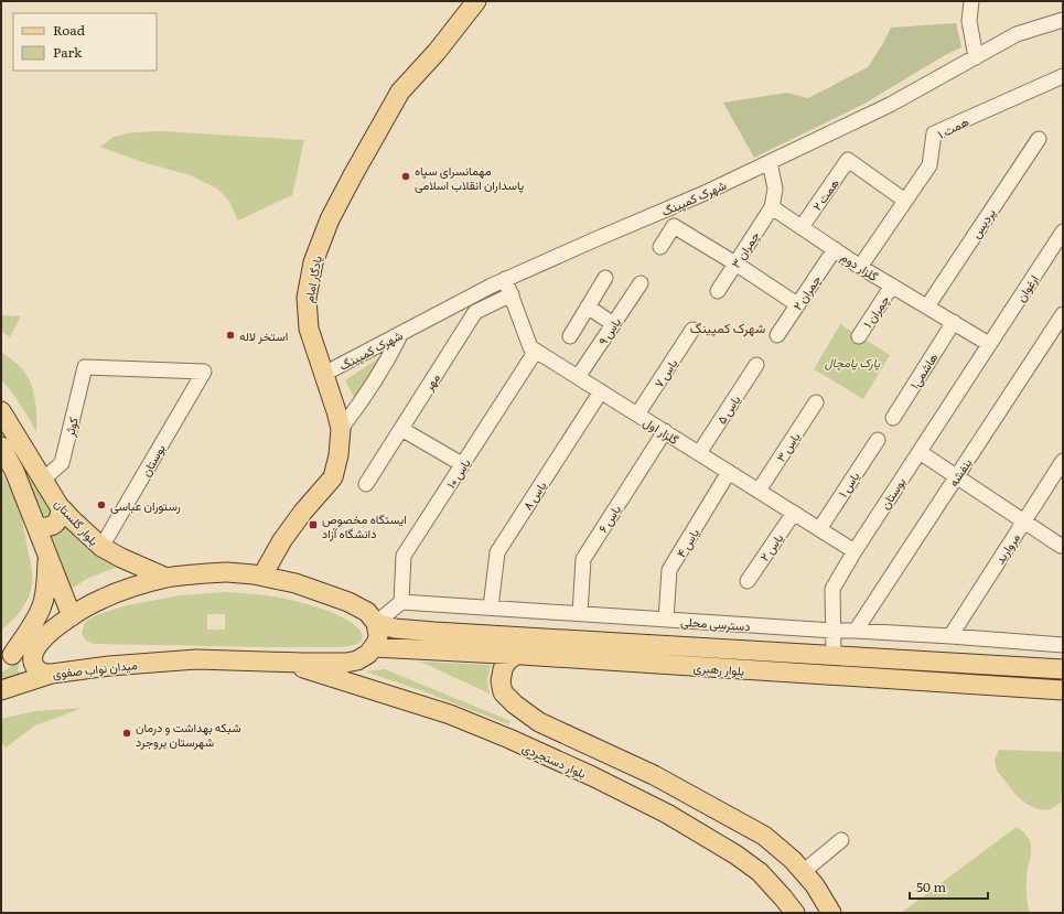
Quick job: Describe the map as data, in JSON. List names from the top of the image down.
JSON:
{
  "streets": {
    "main road": [
      "یادگار امام",
      "بلوار گلستان",
      "میدان نواب صفوی",
      "بلوار رهبری",
      "بلوار دستجردی"
    ],
    "street": [
      "همت ۱",
      "همت ۲",
      "شهرک کمپینگ",
      "پردیس",
      "چمران ۳",
      "گلزار دوم",
      "ارغوان",
      "چمران ۲",
      "چمران ۱",
      "یاس ۹",
      "هاشمی۱",
      "یاس ۷",
      "مهر",
      "یاس ۵",
      "کوثر",
      "گلزار اول",
      "یاس ۳",
      "بوستان",
      "بنفشه",
      "یاس ۱۰",
      "یاس ۱",
      "یاس ۸",
      "یاس ۶",
      "یاس ۴",
      "یاس ۲",
      "مروارید",
      "دسترسی محلی"
    ]
  },
  "crossings": [
    ["همت ۱", "همت ۲"],
    ["همت ۱", "گلزار دوم"],
    ["همت ۲", "گلزار دوم"],
    ["شهرک کمپینگ", "یادگار امام"],
    ["شهرک کمپینگ", "گلزار اول"],
    ["پردیس", "گلزار دوم"],
    ["چمران ۳", "گلزار دوم"],
    ["گلزار دوم", "ارغوان"],
    ["گلزار دوم", "چمران ۲"],
    ["گلزار دوم", "چمران ۱"],
    ["گلزار دوم", "هاشمی۱"],
    ["گلزار دوم", "بوستان"],
    ["ارغوان", "بوستان"],
    ["یاس ۹", "گلزار اول"],
    ["یاس ۷", "گلزار اول"],
    ["مهر", "گلزار اول"],
    ["یاس ۵", "گلزار اول"],
    ["کوثر", "بوستان"],
    ["کوثر", "بلوار گلستان"],
    ["گلزار اول", "یاس ۳"],
    ["گلزار اول", "بوستان"],
    ["گلزار اول", "یاس ۱۰"],
    ["گلزار اول", "یاس ۱"],
    ["گلزار اول", "یاس ۸"],
    ["گلزار اول", "یاس ۶"],
    ["گلزار اول", "یاس ۴"],
    ["گلزار اول", "یاس ۲"],
    ["بوستان", "بلوار گلستان"],
    ["بوستان", "دسترسی محلی"],
    ["بوستان", "بلوار رهبری"],
    ["بنفشه", "دسترسی محلی"],
    ["یاس ۱۰", "دسترسی محلی"],
    ["یاس ۸", "دسترسی محلی"],
    ["یاس ۶", "دسترسی محلی"],
    ["یاس ۴", "دسترسی محلی"],
    ["مروارید", "دسترسی محلی"],
    ["میدان نواب صفوی", "بلوار رهبری"],
    ["میدان نواب صفوی", "بلوار دستجردی"]
  ],
  "districts": ["شهرک کمپینگ"],
  "parks": ["پارک پامچال"],
  "places": {
    "other": [
      "مهمانسرای سپاه پاسداران انقلاب اسلامی",
      "استخر لاله",
      "رستوران عباسی",
      "شبکه بهداشت و درمان شهرستان بروجرد"
    ],
    "transit": ["ایستگاه مخصوص دانشگاه آزاد"]
  },
  "legend": ["Road", "Park"],
  "scale_bar": "50 m"
}
